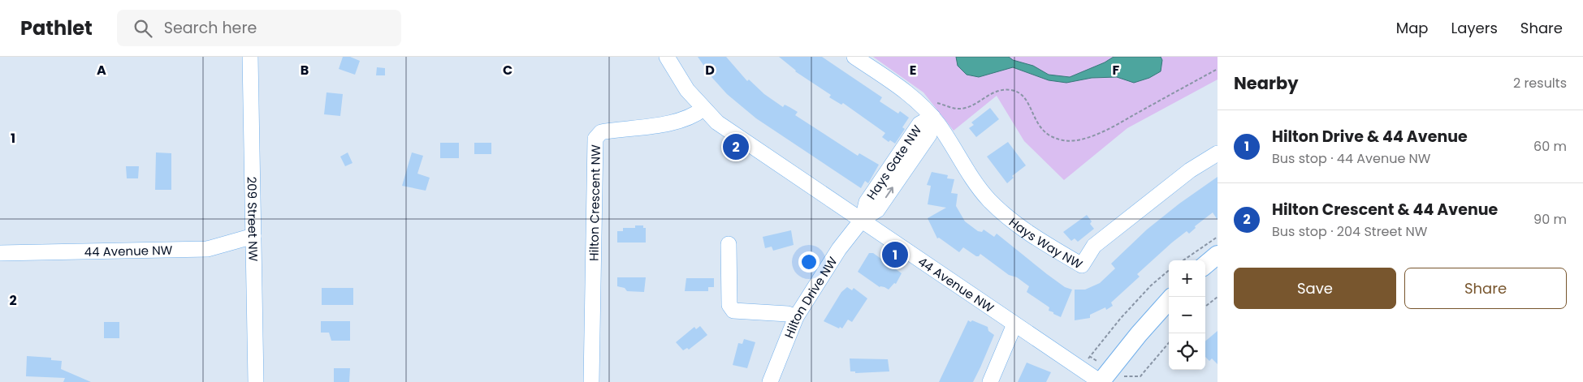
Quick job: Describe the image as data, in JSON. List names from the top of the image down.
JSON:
{
  "streets": {
    "street": [
      "Hays Gate NW",
      "Hilton Crescent NW",
      "209 Street NW",
      "Hays Way NW",
      "44 Avenue NW",
      "Hilton Drive NW"
    ]
  },
  "crossings": [
    ["Hays Gate NW", "Hays Way NW"],
    ["Hays Gate NW", "44 Avenue NW"],
    ["Hays Gate NW", "Hilton Drive NW"],
    ["Hilton Crescent NW", "44 Avenue NW"],
    ["209 Street NW", "44 Avenue NW"],
    ["44 Avenue NW", "Hilton Drive NW"]
  ],
  "page": {
    "header": "Pathlet",
    "search": "Search here",
    "nav": ["Map", "Layers", "Share"],
    "heading": ["Nearby", "2 results"],
    "list": [
      {
        "mark": "1",
        "name": "Hilton Drive & 44 Avenue",
        "note": "Bus stop · 44 Avenue NW",
        "value": "60 m"
      },
      {
        "mark": "2",
        "name": "Hilton Crescent & 44 Avenue",
        "note": "Bus stop · 204 Street NW",
        "value": "90 m"
      }
    ],
    "pins": ["2", "1"],
    "buttons": ["Save", "Share"],
    "map_buttons": ["+", "−"]
  },
  "grid": {
    "columns": [
      "A",
      "B",
      "C",
      "D",
      "E",
      "F"
    ],
    "rows": ["1", "2"]
  }
}
